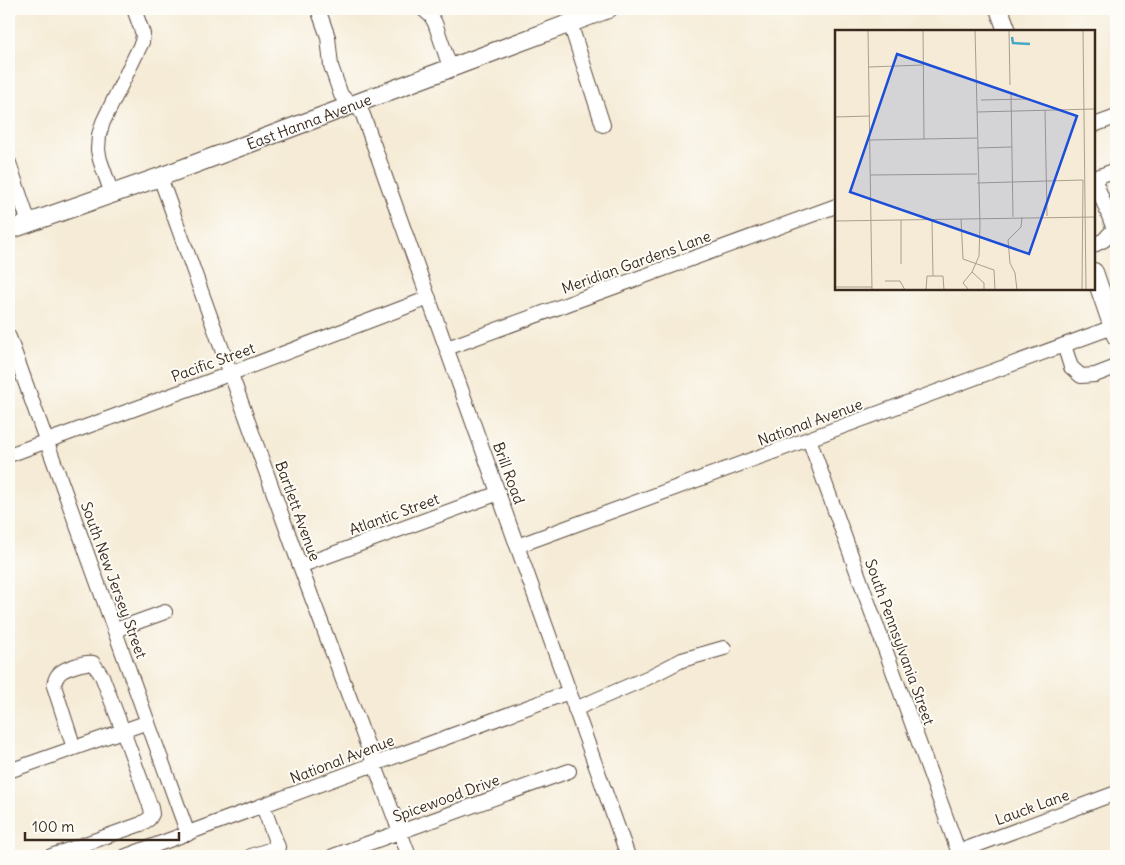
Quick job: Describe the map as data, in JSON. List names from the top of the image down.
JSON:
{
  "streets": {
    "main road": ["East Hanna Avenue"],
    "street": [
      "Meridian Gardens Lane",
      "Pacific Street",
      "National Avenue",
      "Brill Road",
      "Bartlett Avenue",
      "Atlantic Street",
      "South New Jersey Street",
      "South Pennsylvania Street",
      "Spicewood Drive",
      "Lauck Lane"
    ]
  },
  "crossings": [
    ["East Hanna Avenue", "Brill Road"],
    ["East Hanna Avenue", "Bartlett Avenue"],
    ["Meridian Gardens Lane", "Brill Road"],
    ["Pacific Street", "Brill Road"],
    ["Pacific Street", "Bartlett Avenue"],
    ["Pacific Street", "South New Jersey Street"],
    ["National Avenue", "Brill Road"],
    ["National Avenue", "Bartlett Avenue"],
    ["National Avenue", "South New Jersey Street"],
    ["National Avenue", "South Pennsylvania Street"],
    ["Brill Road", "Atlantic Street"],
    ["Bartlett Avenue", "Atlantic Street"],
    ["Bartlett Avenue", "Spicewood Drive"],
    ["South Pennsylvania Street", "Lauck Lane"]
  ],
  "scale_bar": "100 m"
}
